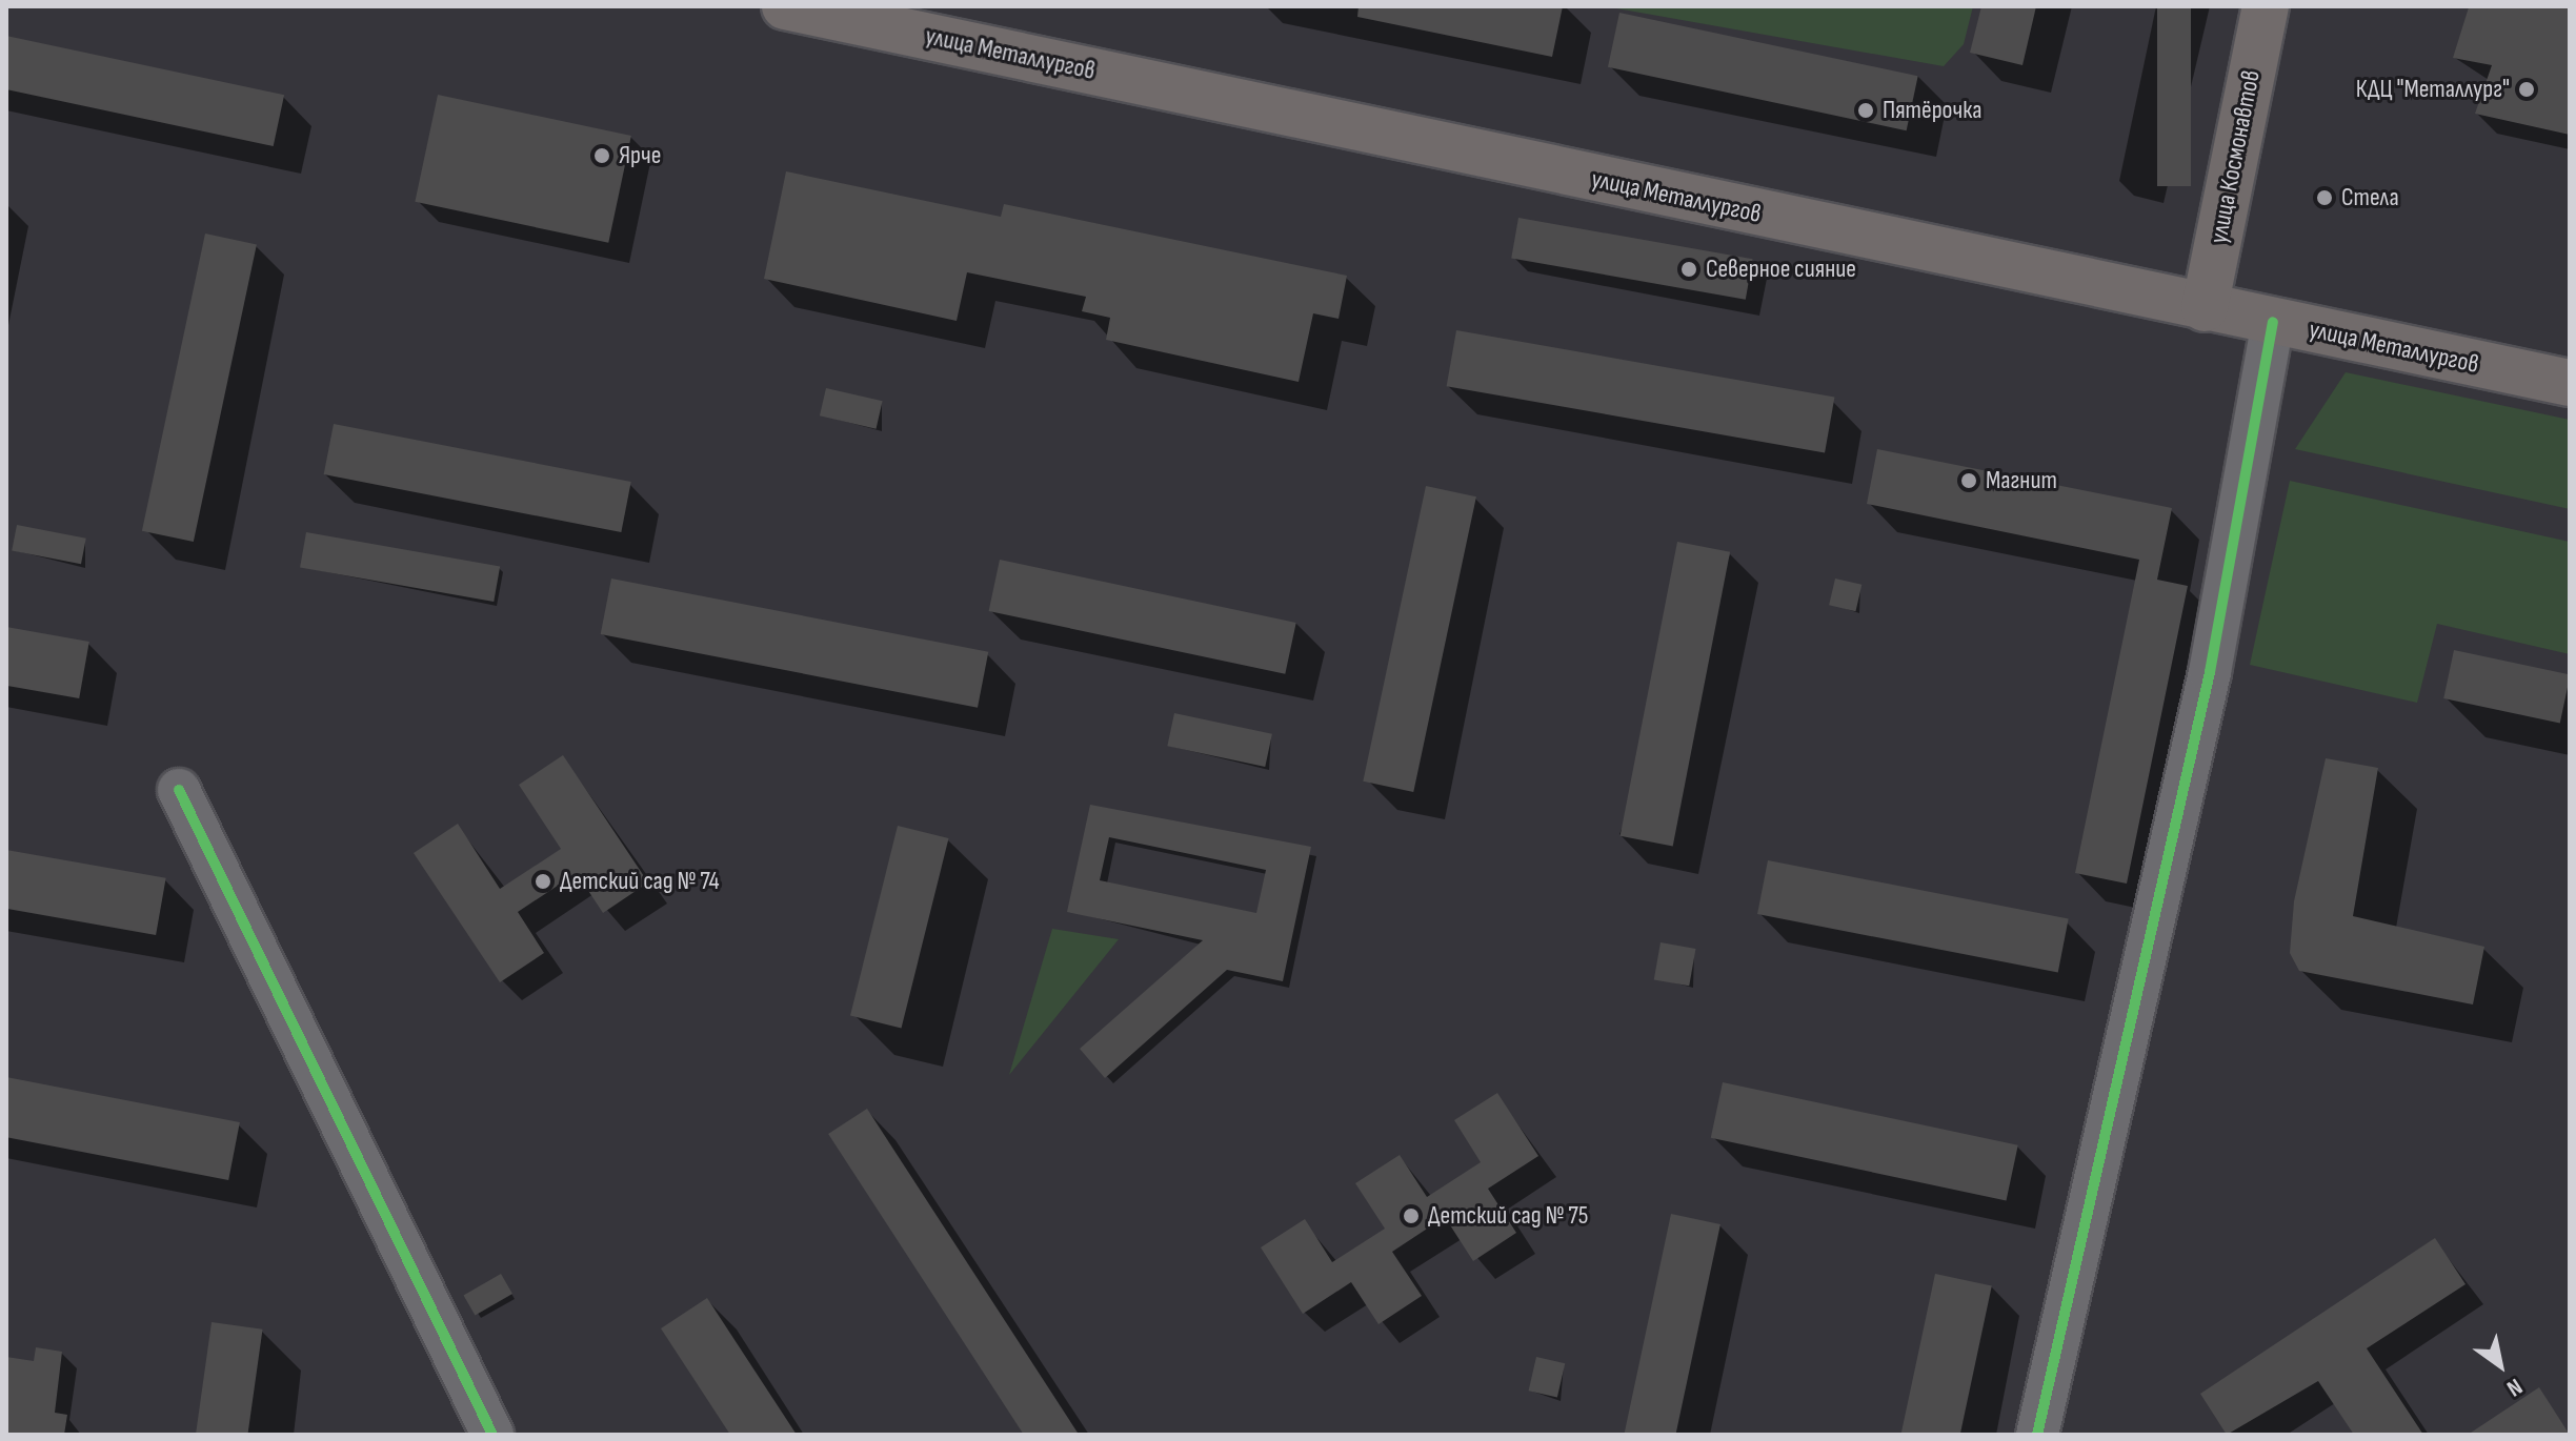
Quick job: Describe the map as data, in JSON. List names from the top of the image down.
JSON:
{
  "streets": {
    "main road": ["улица Металлургов", "улица Космонавтов"]
  },
  "crossings": [
    ["улица Металлургов", "улица Космонавтов"]
  ],
  "places": [
    "КДЦ \"Металлург\"",
    "Пятёрочка",
    "Ярче",
    "Стела",
    "Северное сияние",
    "Магнит",
    "Детский сад № 74",
    "Детский сад № 75"
  ],
  "north": "bottom right"
}
